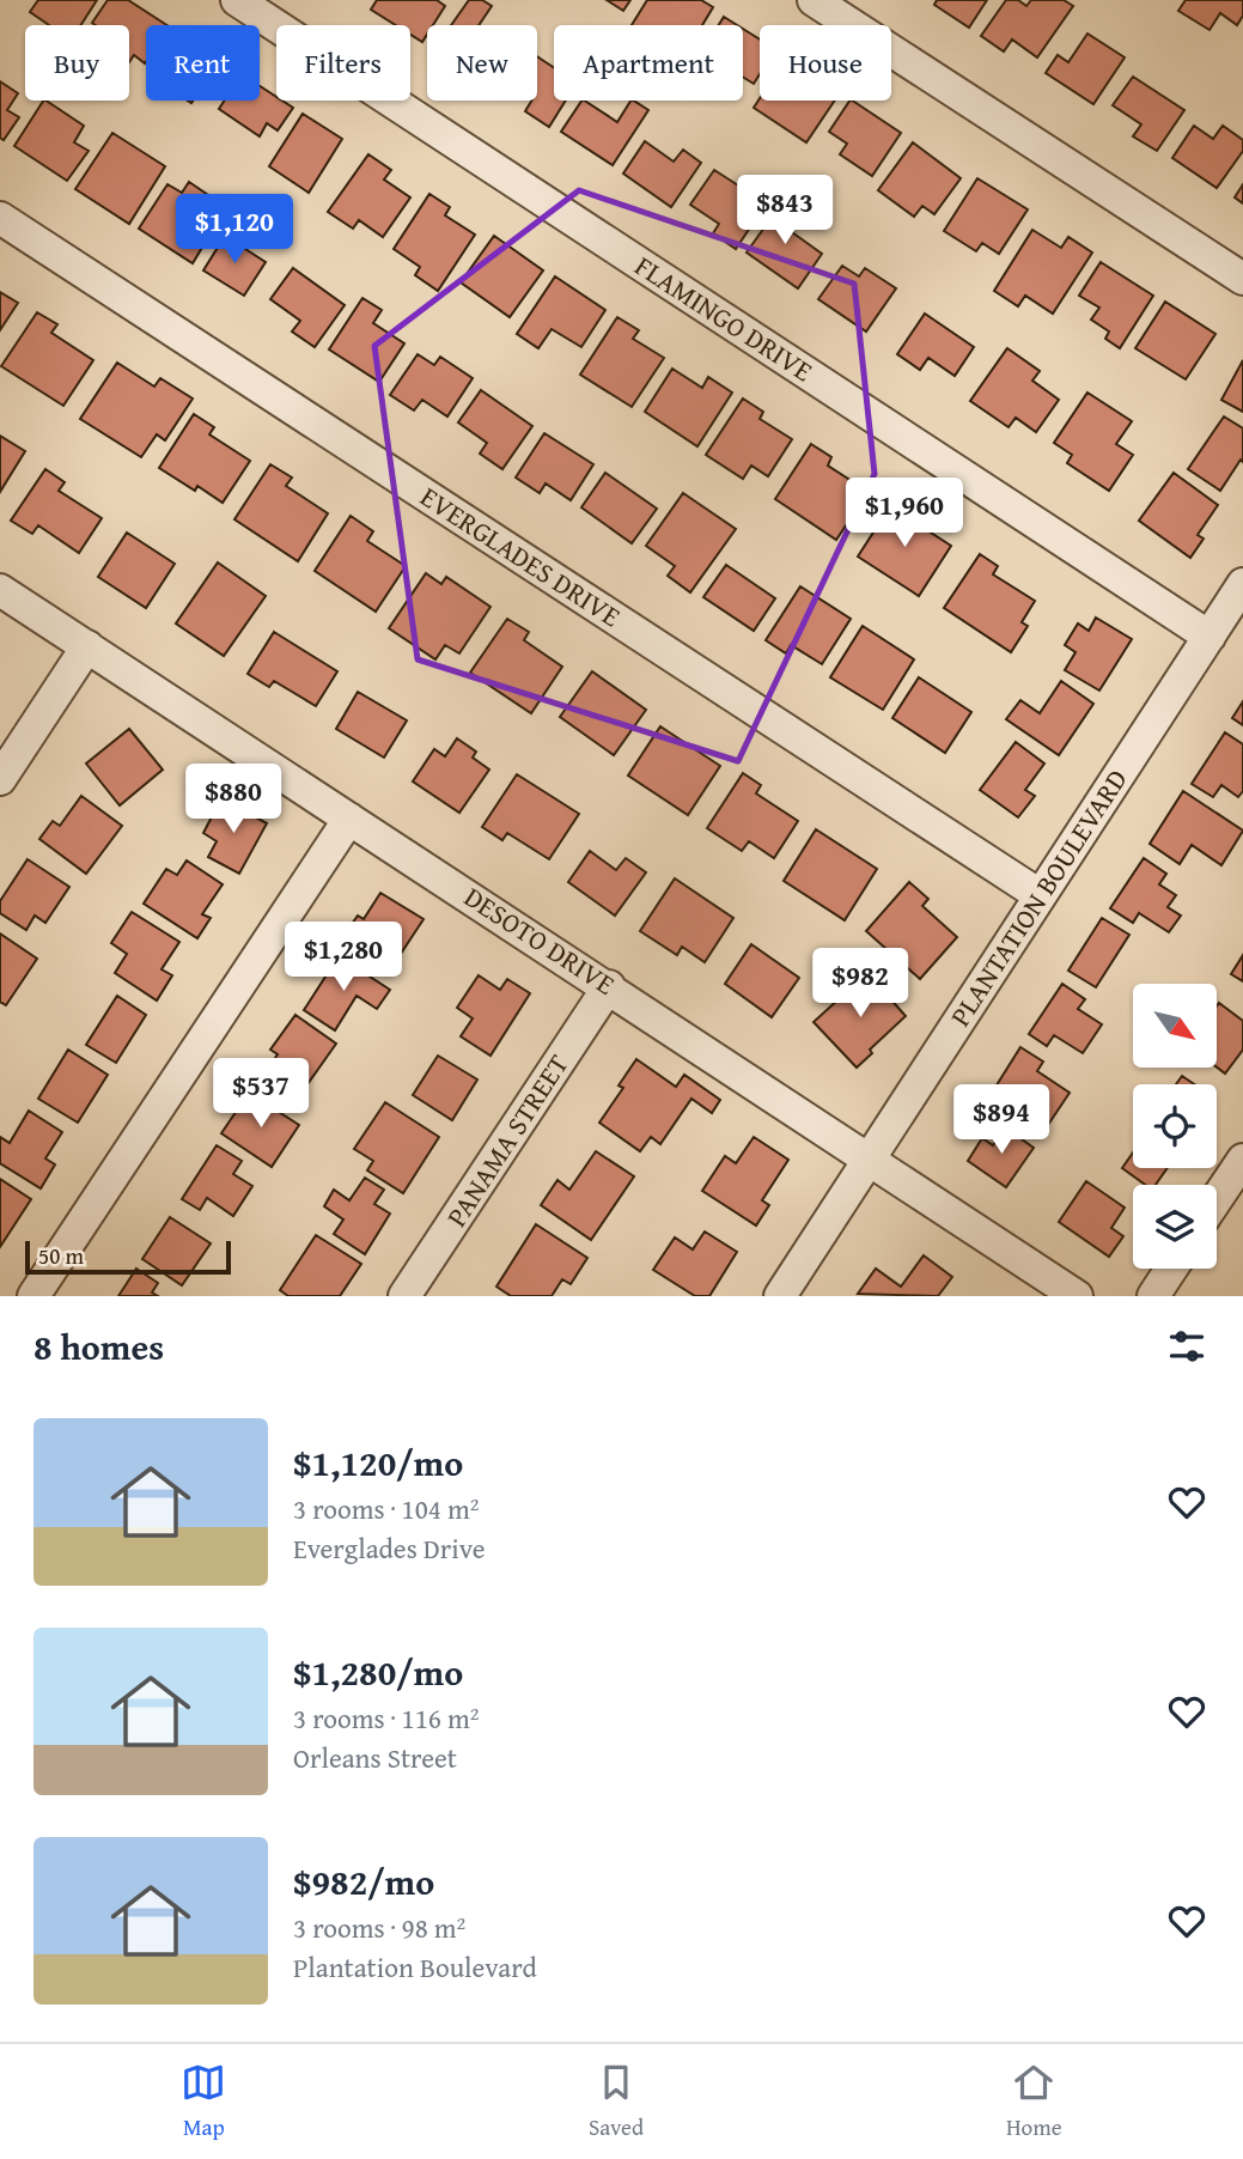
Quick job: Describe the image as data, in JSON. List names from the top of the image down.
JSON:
{
  "streets": {
    "street": [
      "FLAMINGO DRIVE",
      "EVERGLADES DRIVE",
      "PLANTATION BOULEVARD",
      "DESOTO DRIVE",
      "PANAMA STREET"
    ]
  },
  "crossings": [
    ["FLAMINGO DRIVE", "PLANTATION BOULEVARD"],
    ["EVERGLADES DRIVE", "PLANTATION BOULEVARD"],
    ["PLANTATION BOULEVARD", "DESOTO DRIVE"],
    ["DESOTO DRIVE", "PANAMA STREET"]
  ],
  "scale_bar": "50 m",
  "north": "bottom right",
  "page": {
    "chip": [
      "Buy",
      "Rent",
      "Filters",
      "New",
      "Apartment",
      "House"
    ],
    "price": [
      "$843",
      "$1,120",
      "$1,960",
      "$880",
      "$1,280",
      "$982",
      "$537",
      "$894"
    ],
    "scale": "50 m",
    "heading": "8 homes",
    "list": [
      {
        "name": "$1,120/mo",
        "note": "3 rooms · 104 m² · Everglades Drive"
      },
      {
        "name": "$1,280/mo",
        "note": "3 rooms · 116 m² · Orleans Street"
      },
      {
        "name": "$982/mo",
        "note": "3 rooms · 98 m² · Plantation Boulevard"
      }
    ],
    "tabs": ["Map", "Saved", "Home"]
  }
}
